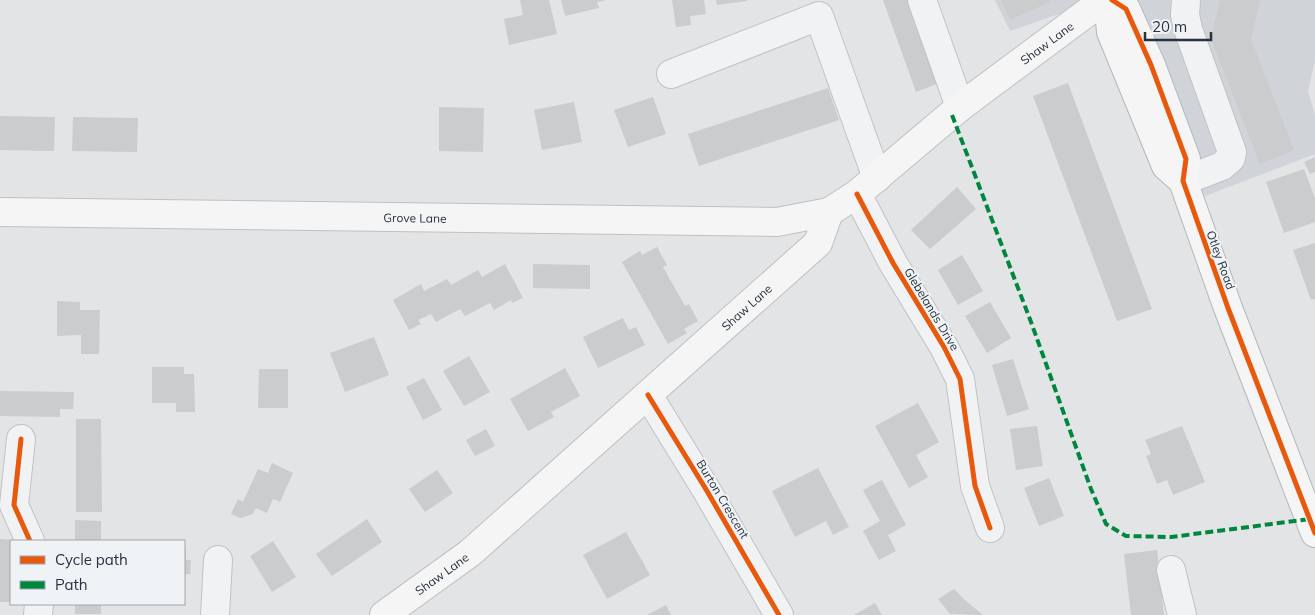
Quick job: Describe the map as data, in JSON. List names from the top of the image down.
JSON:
{
  "streets": {
    "main road": ["Shaw Lane", "Grove Lane", "Otley Road"],
    "street": ["Glebelands Drive", "Burton Crescent"]
  },
  "crossings": [
    ["Shaw Lane", "Grove Lane"],
    ["Shaw Lane", "Glebelands Drive"],
    ["Shaw Lane", "Burton Crescent"]
  ],
  "legend": ["Cycle path", "Path"],
  "scale_bar": "20 m"
}
